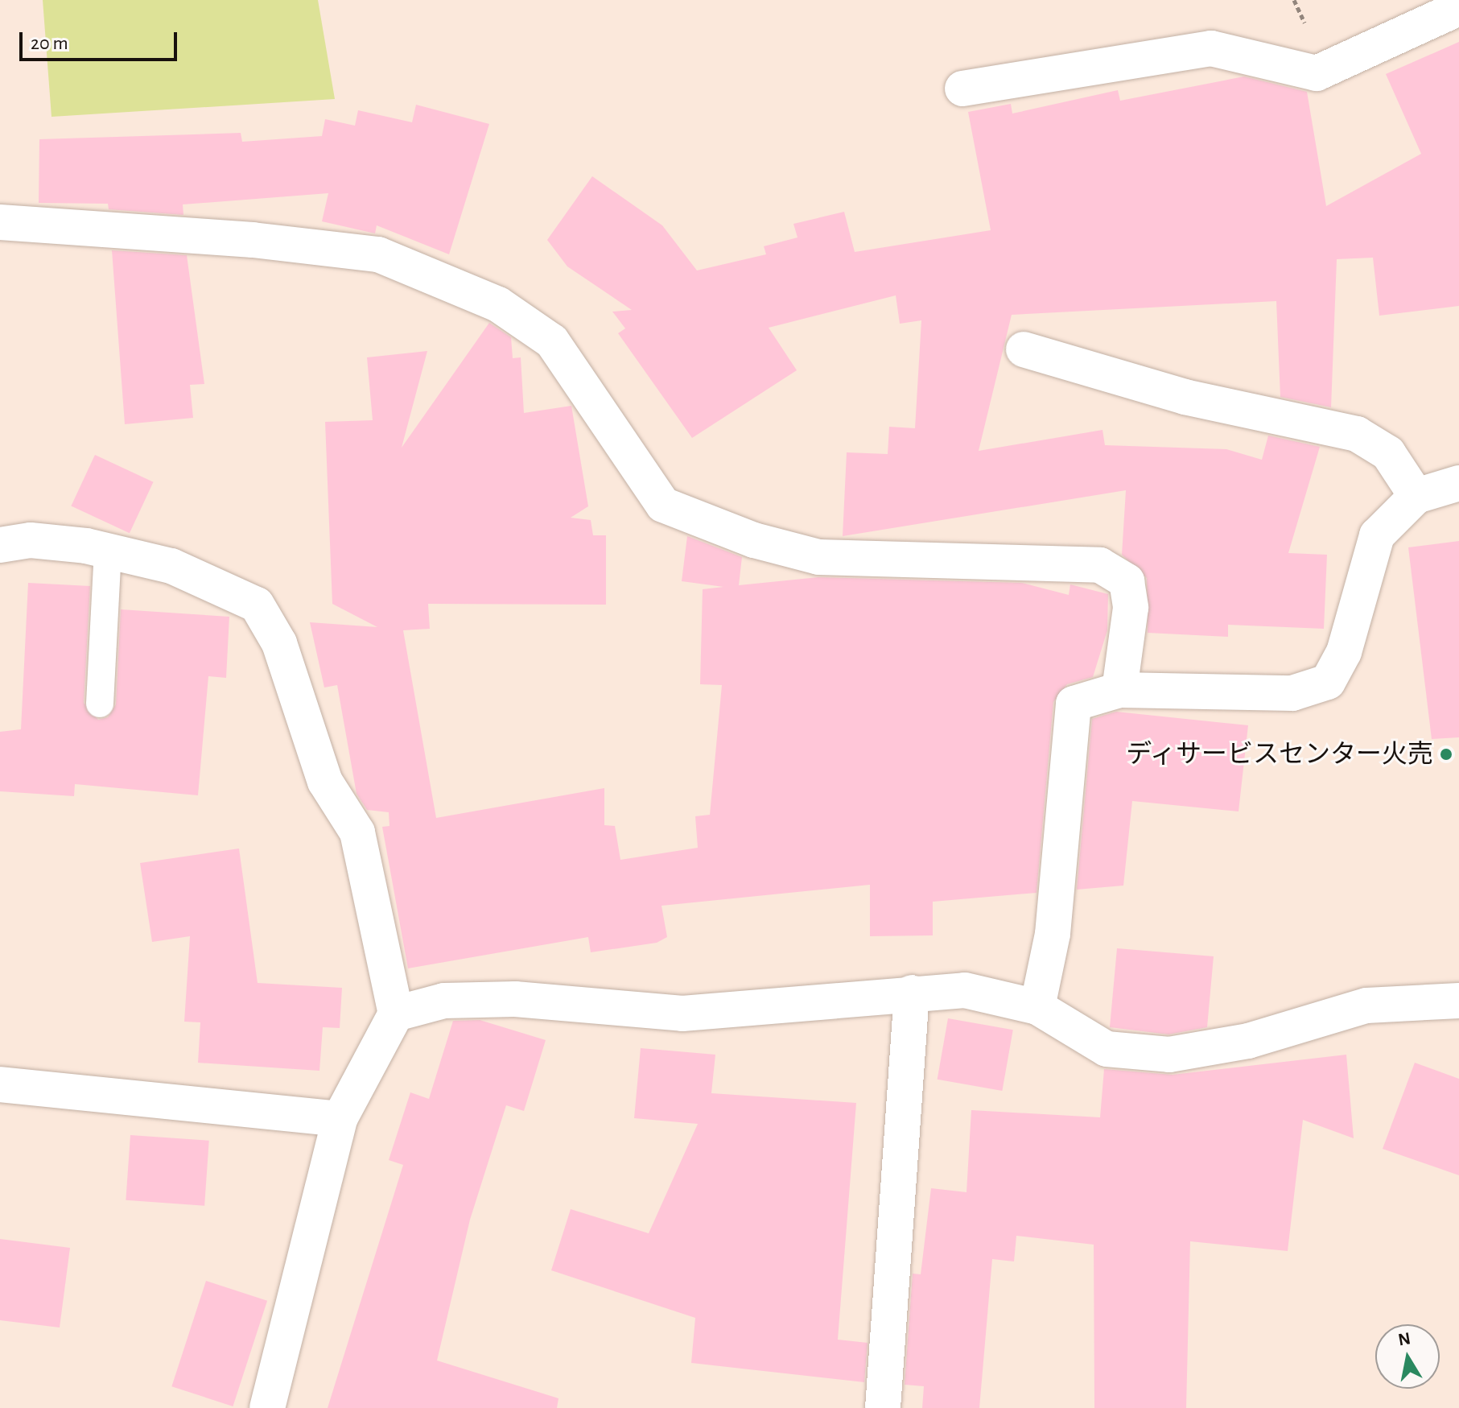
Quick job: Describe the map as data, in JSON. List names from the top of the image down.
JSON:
{
  "places": ["ディサービスセンター火売"],
  "scale_bar": "20 m",
  "north": "top"
}
